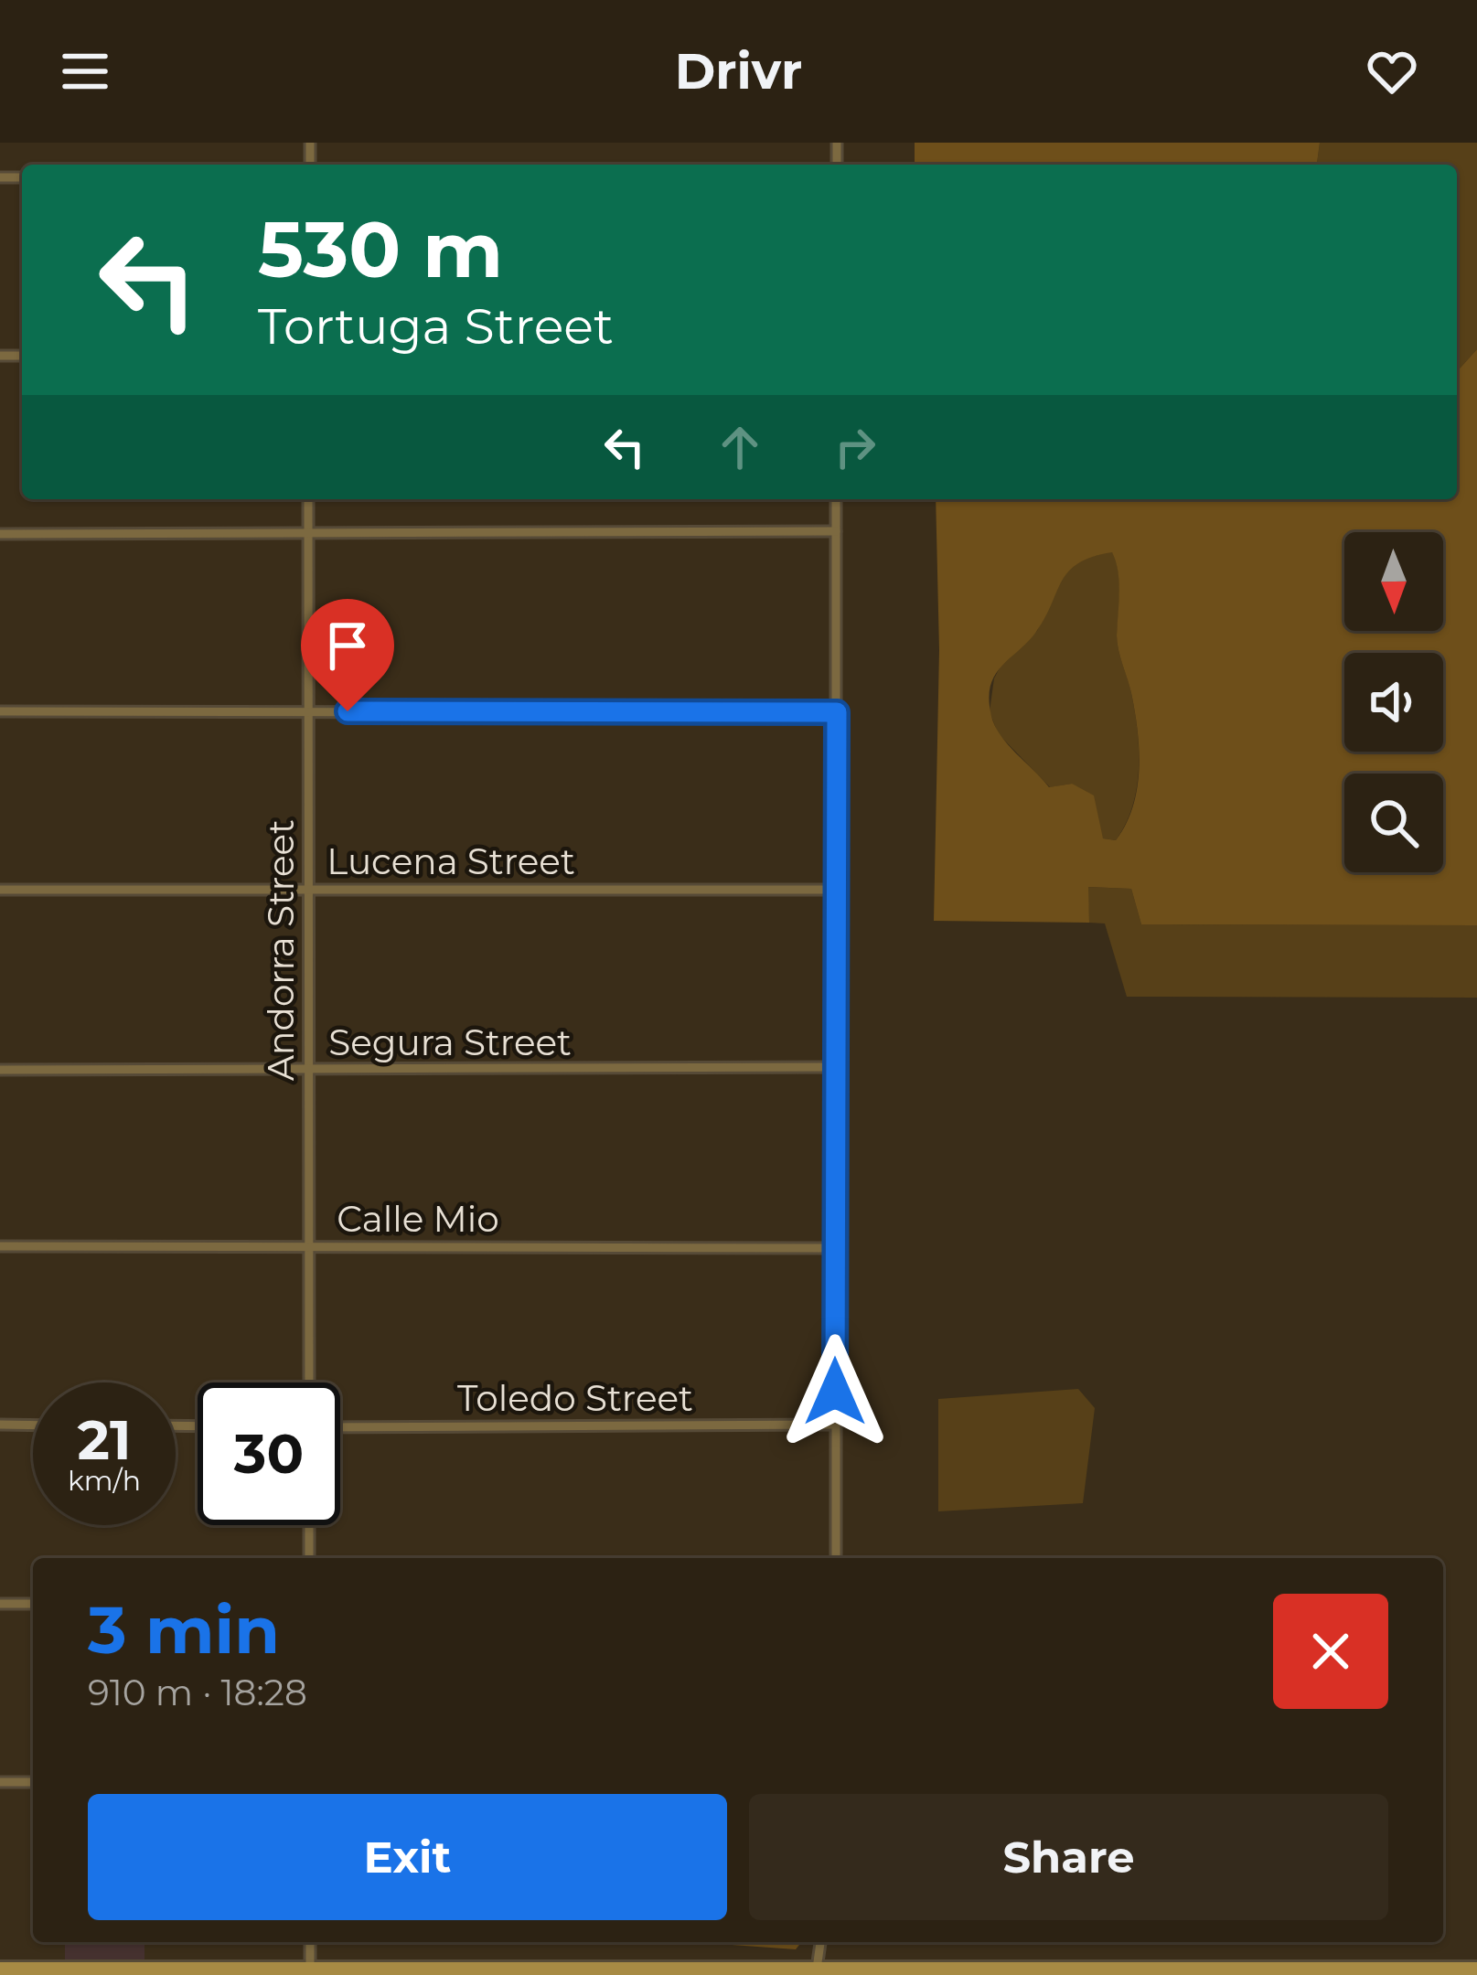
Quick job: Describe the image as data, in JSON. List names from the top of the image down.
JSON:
{
  "streets": {
    "street": [
      "Lucena Street",
      "Andorra Street",
      "Segura Street",
      "Calle Mio",
      "Toledo Street"
    ]
  },
  "crossings": [
    ["Lucena Street", "Andorra Street"],
    ["Andorra Street", "Segura Street"],
    ["Andorra Street", "Calle Mio"]
  ],
  "north": "bottom",
  "page": {
    "header": "Drivr",
    "turn": ["530 m", "Tortuga Street"],
    "speed": "21 km/h",
    "limit": "30",
    "heading": ["3 min", "910 m · 18:28"],
    "buttons": ["Exit", "Share"]
  }
}
